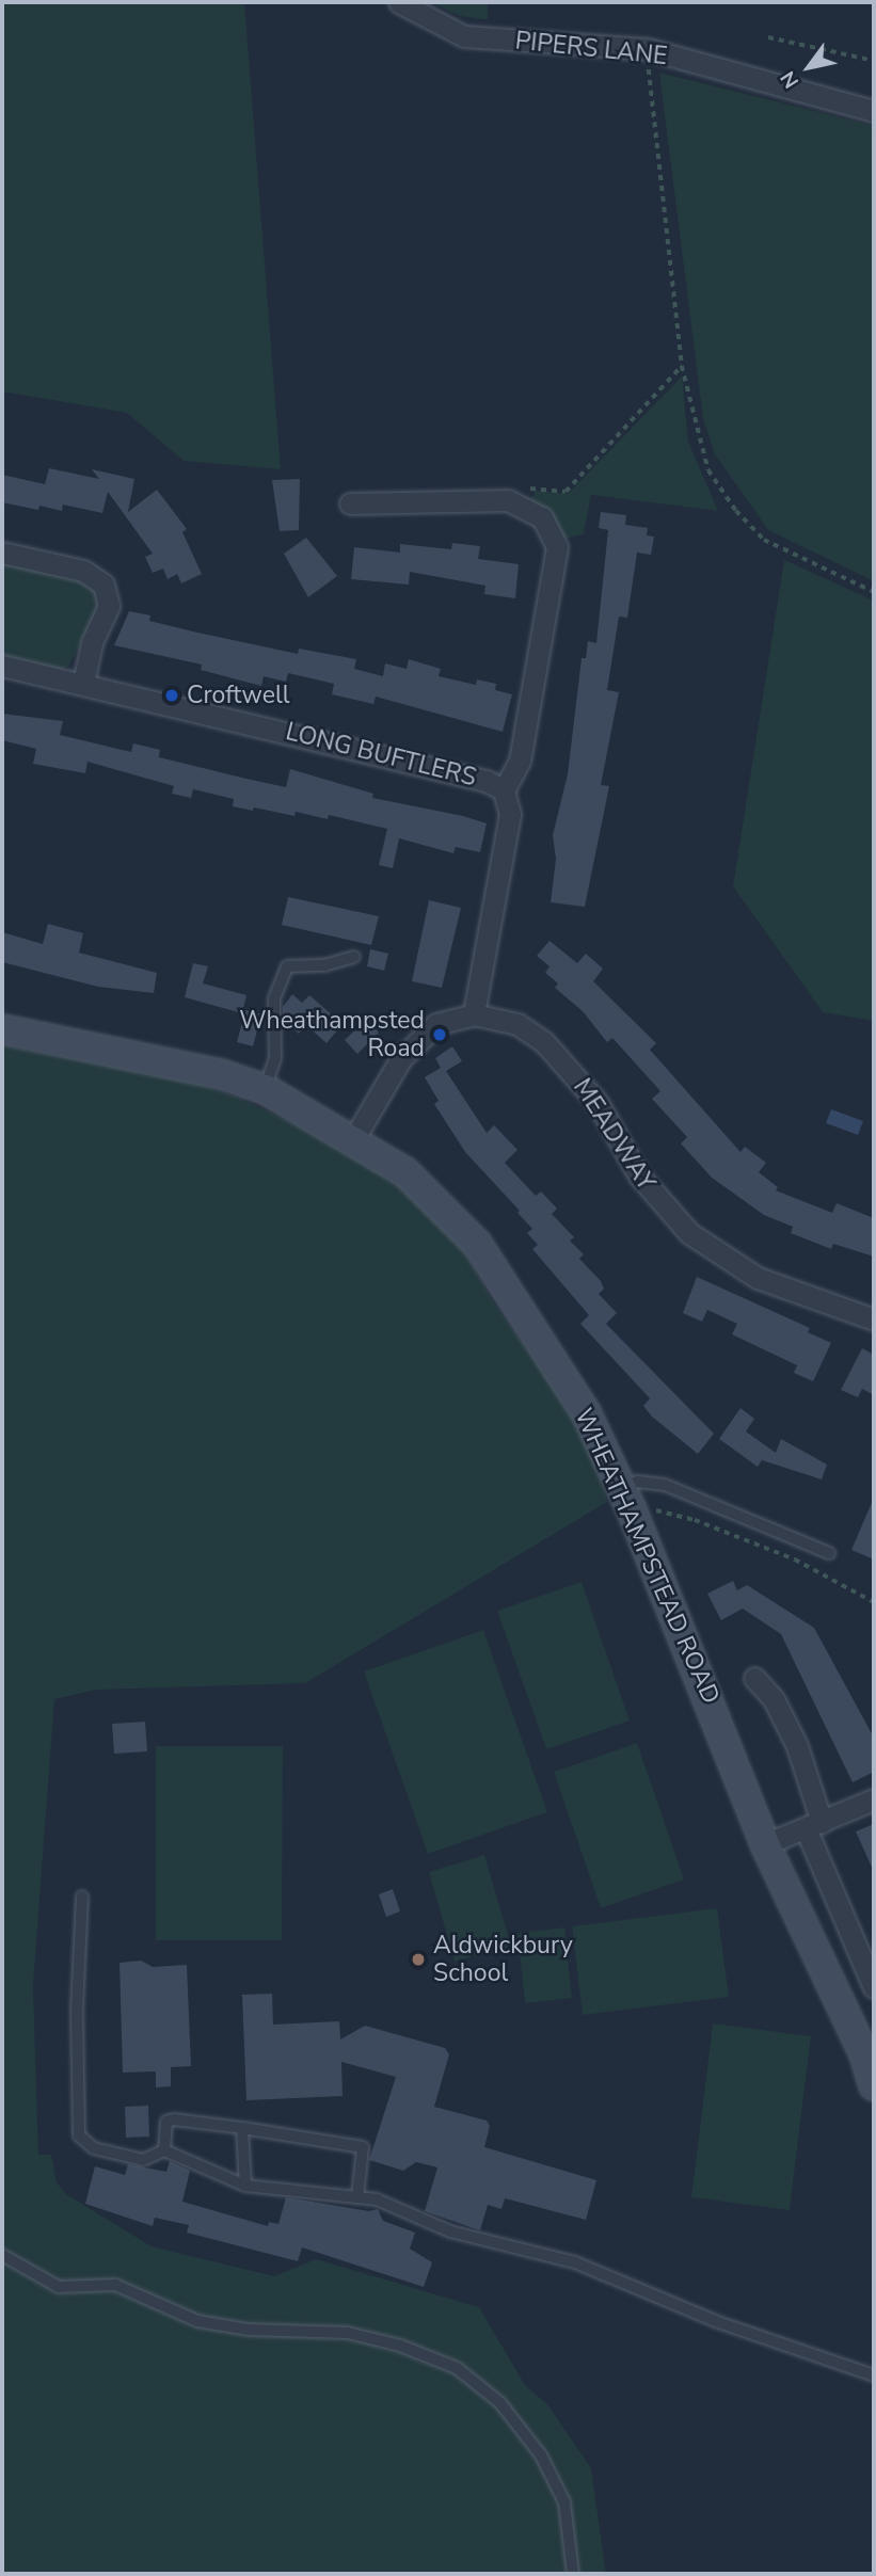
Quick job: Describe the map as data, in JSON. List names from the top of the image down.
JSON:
{
  "streets": {
    "street": [
      "PIPERS LANE",
      "LONG BUFTLERS",
      "MEADWAY",
      "WHEATHAMPSTEAD ROAD"
    ]
  },
  "crossings": [
    ["MEADWAY", "WHEATHAMPSTEAD ROAD"]
  ],
  "places": ["Croftwell", "Wheathampsted Road", "Aldwickbury School"],
  "north": "bottom left"
}
